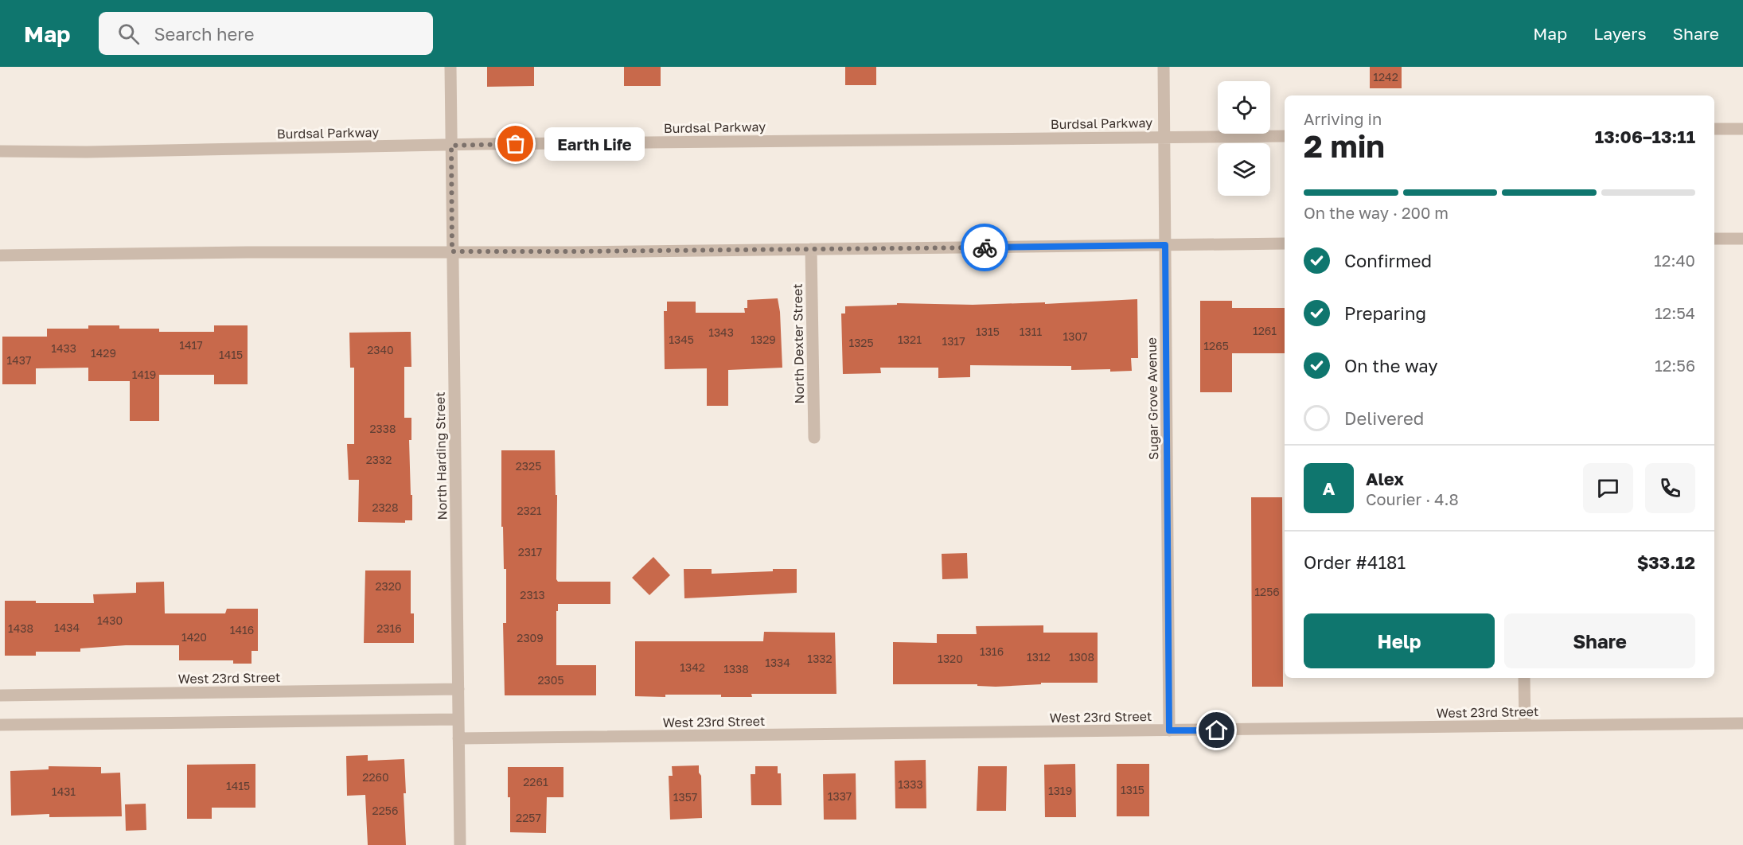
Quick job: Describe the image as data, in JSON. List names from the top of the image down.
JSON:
{
  "streets": {
    "street": [
      "Burdsal Parkway",
      "North Dexter Street",
      "Sugar Grove Avenue",
      "North Harding Street",
      "West 23rd Street"
    ]
  },
  "crossings": [
    ["Burdsal Parkway", "Sugar Grove Avenue"],
    ["Burdsal Parkway", "North Harding Street"],
    ["Sugar Grove Avenue", "West 23rd Street"],
    ["North Harding Street", "West 23rd Street"]
  ],
  "places": ["Earth Life"],
  "house_numbers": [
    "1242",
    "1261",
    "1315",
    "1311",
    "1343",
    "1307",
    "1345",
    "1329",
    "1321",
    "1317",
    "1325",
    "1417",
    "1265",
    "1433",
    "2340",
    "1429",
    "1415",
    "1437",
    "1419",
    "2338",
    "2332",
    "2325",
    "2328",
    "2321",
    "2317",
    "2320",
    "1256",
    "2313",
    "1430",
    "1434",
    "1438",
    "2316",
    "1416",
    "1420",
    "2309",
    "1316",
    "1312",
    "1308",
    "1332",
    "1320",
    "1334",
    "1342",
    "1338",
    "2305",
    "2260",
    "2261",
    "1333",
    "1415",
    "1315",
    "1319",
    "1431",
    "1337",
    "1357",
    "2256",
    "2257"
  ],
  "page": {
    "header": "Map",
    "search": "Search here",
    "nav": ["Map", "Layers", "Share"],
    "heading": ["2 min", "Arriving in", "13:06–13:11"],
    "panel": [
      "Alex",
      "Courier · 4.8",
      "Order #4181",
      "$33.12"
    ],
    "bubble": "Earth Life",
    "bar": "On the way · 200 m",
    "list": [
      ["Confirmed", "12:40"],
      ["Preparing", "12:54"],
      ["On the way", "12:56"],
      "Delivered"
    ],
    "round": "A",
    "buttons": ["Help", "Share"]
  }
}
